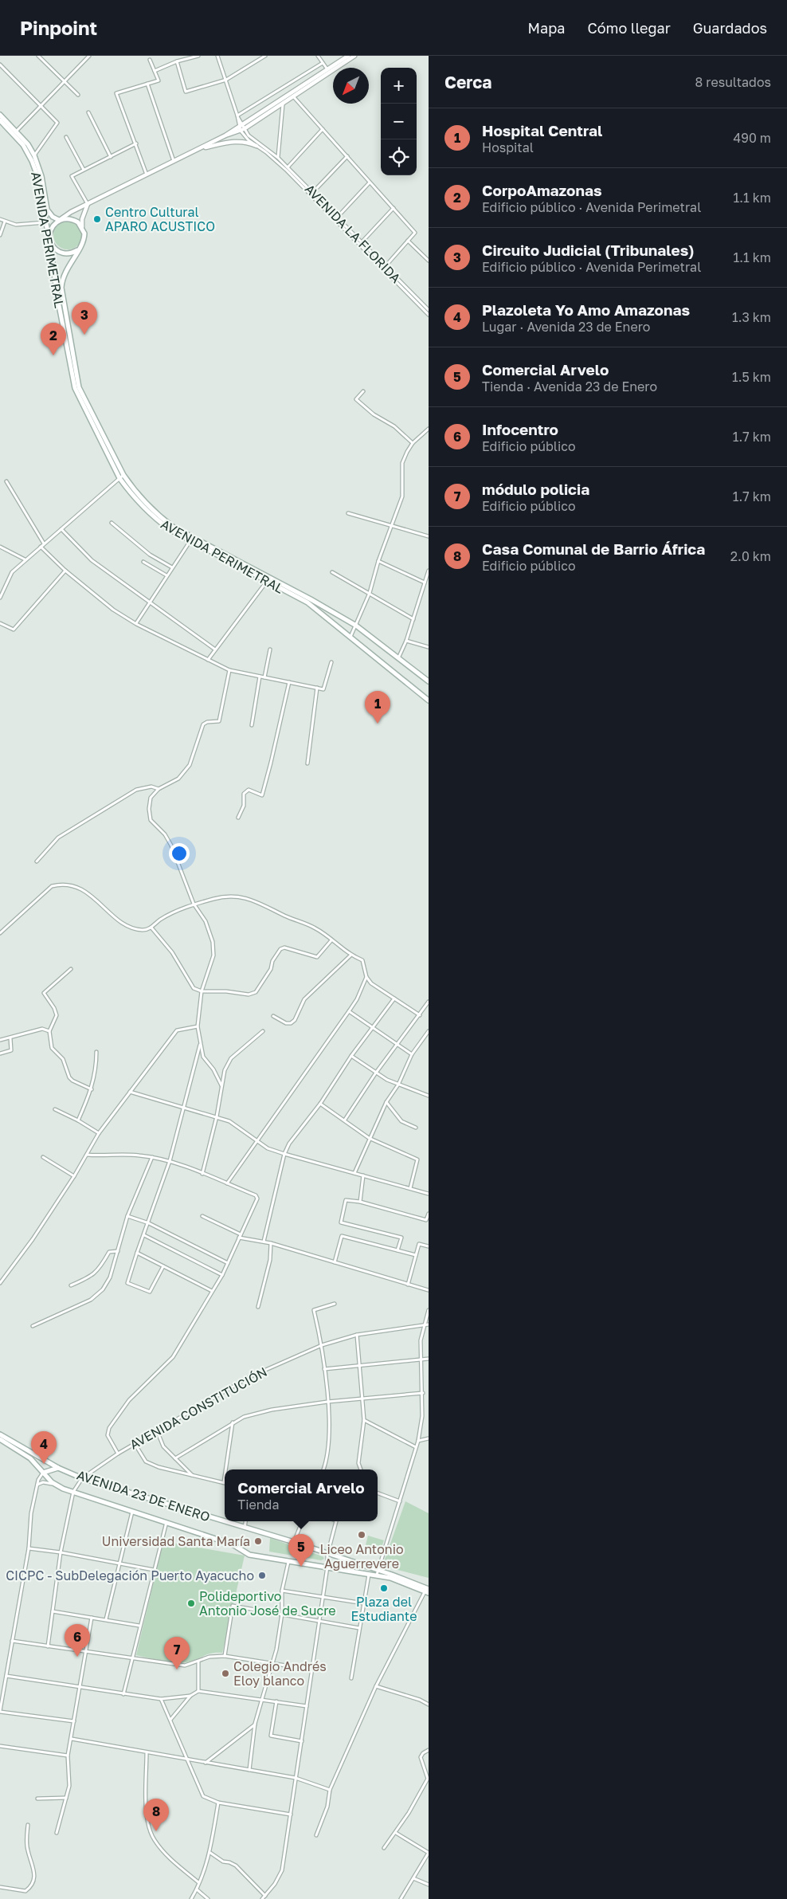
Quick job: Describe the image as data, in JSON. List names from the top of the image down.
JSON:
{
  "streets": {
    "main road": ["AVENIDA PERIMETRAL", "AVENIDA 23 DE ENERO"],
    "street": ["AVENIDA LA FLORIDA", "AVENIDA CONSTITUCIÓN"]
  },
  "crossings": [
    ["AVENIDA CONSTITUCIÓN", "AVENIDA 23 DE ENERO"]
  ],
  "places": [
    "Centro Cultural APARO ACUSTICO",
    "Liceo Antonio Aguerrevere",
    "Universidad Santa María",
    "CICPC - SubDelegación Puerto Ayacucho",
    "Plaza del Estudiante",
    "Polideportivo Antonio José de Sucre",
    "Colegio Andrés Eloy blanco"
  ],
  "north": "bottom left",
  "page": {
    "header": "Pinpoint",
    "nav": ["Mapa", "Cómo llegar", "Guardados"],
    "heading": ["Cerca", "8 resultados"],
    "map_buttons": ["+", "−"],
    "list": [
      {
        "mark": "1",
        "name": "Hospital Central",
        "note": "Hospital",
        "value": "490 m"
      },
      {
        "mark": "2",
        "name": "CorpoAmazonas",
        "note": "Edificio público · Avenida Perimetral",
        "value": "1.1 km"
      },
      {
        "mark": "3",
        "name": "Circuito Judicial (Tribunales)",
        "note": "Edificio público · Avenida Perimetral",
        "value": "1.1 km"
      },
      {
        "mark": "4",
        "name": "Plazoleta Yo Amo Amazonas",
        "note": "Lugar · Avenida 23 de Enero",
        "value": "1.3 km"
      },
      {
        "mark": "5",
        "name": "Comercial Arvelo",
        "note": "Tienda · Avenida 23 de Enero",
        "value": "1.5 km"
      },
      {
        "mark": "6",
        "name": "Infocentro",
        "note": "Edificio público",
        "value": "1.7 km"
      },
      {
        "mark": "7",
        "name": "módulo policia",
        "note": "Edificio público",
        "value": "1.7 km"
      },
      {
        "mark": "8",
        "name": "Casa Comunal de Barrio África",
        "note": "Edificio público",
        "value": "2.0 km"
      }
    ],
    "pins": [
      "3",
      "2",
      "1",
      "4",
      "5",
      "6",
      "7",
      "8"
    ],
    "popup": ["Comercial Arvelo", "Tienda"]
  }
}
